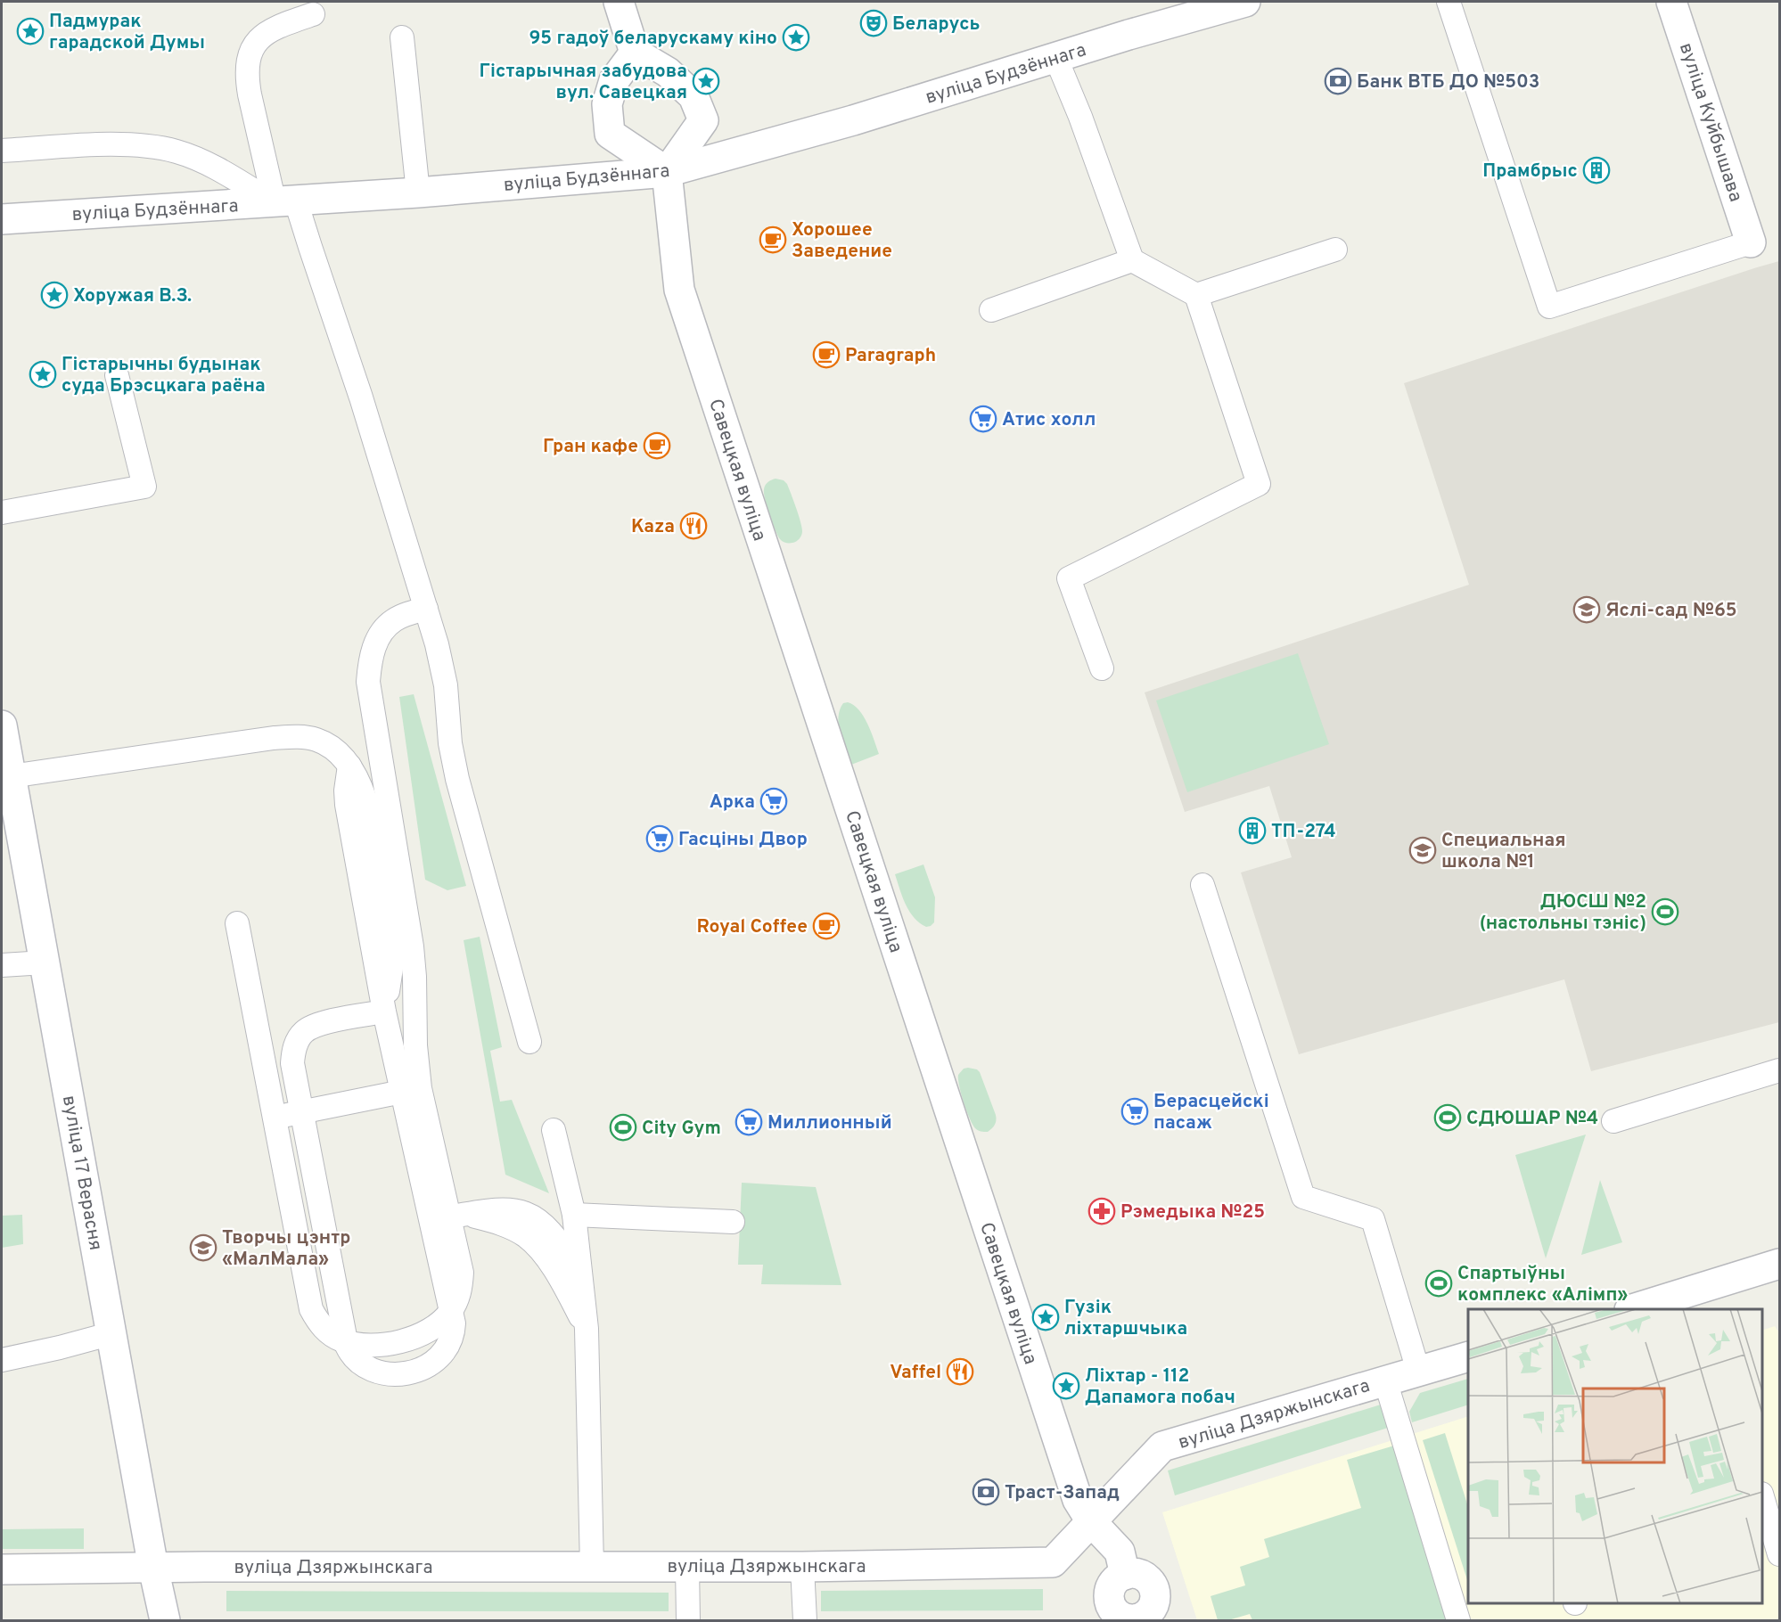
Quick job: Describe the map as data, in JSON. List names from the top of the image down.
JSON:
{
  "streets": {
    "street": [
      "вуліца Будзённага",
      "вуліца Куйбышава",
      "Савецкая вуліца",
      "вуліца 17 Верасня",
      "вуліца Дзяржынскага"
    ]
  },
  "crossings": [
    ["вуліца Будзённага", "Савецкая вуліца"],
    ["Савецкая вуліца", "вуліца Дзяржынскага"],
    ["вуліца 17 Верасня", "вуліца Дзяржынскага"]
  ],
  "places": {
    "theatre": ["Беларусь"],
    "place": [
      "Падмурак гарадской Думы",
      "95 гадоў беларускаму кіно",
      "Гістарычная забудова вул. Савецкая",
      "Хоружая В.З.",
      "Гістарычны будынак суда Брэсцкага раёна",
      "Гузік ліхтаршчыка",
      "Ліхтар - 112 Дапамога побач"
    ],
    "bank": ["Банк ВТБ ДО №503", "Траст-Запад"],
    "building": ["Прамбрыс", "ТП-274"],
    "cafe": [
      "Хорошее Заведение",
      "Paragraph",
      "Гран кафе",
      "Royal Coffee"
    ],
    "supermarket": [
      "Атис холл",
      "Арка",
      "Гасціны Двор",
      "Берасцейскі пасаж",
      "Миллионный"
    ],
    "restaurant": ["Kaza", "Vaffel"],
    "school or university": ["Яслі-сад №65", "Специальная школа №1", "Творчы цэнтр «МалМала»"],
    "sports": [
      "ДЮСШ №2 (настольны тэніс)",
      "СДЮШАР №4",
      "City Gym",
      "Спартыўны комплекс «Алімп»"
    ],
    "pharmacy": ["Рэмедыка №25"]
  }
}
